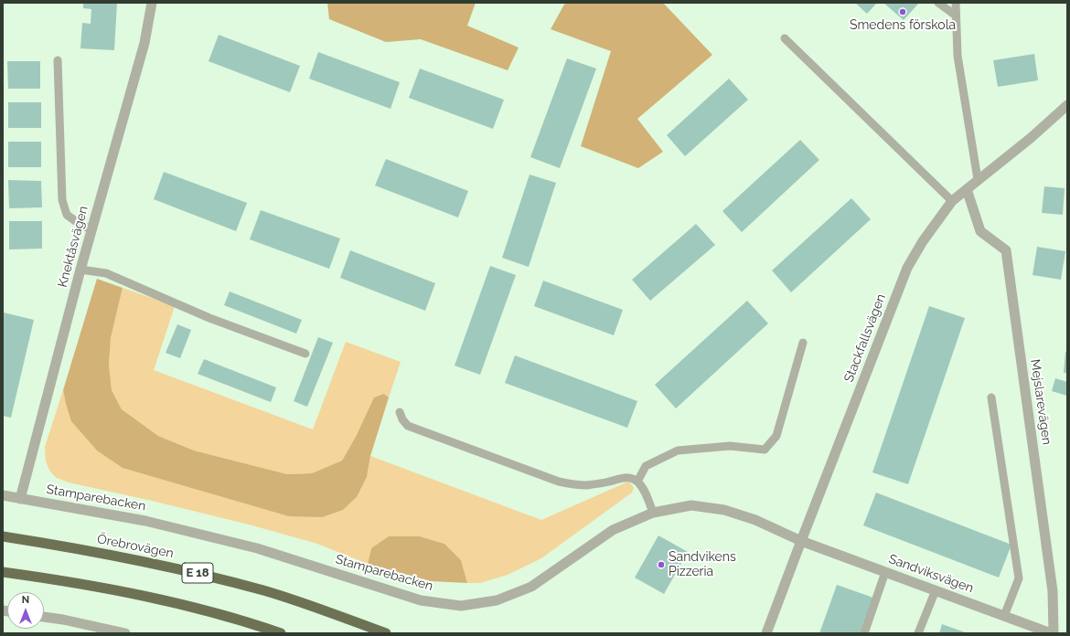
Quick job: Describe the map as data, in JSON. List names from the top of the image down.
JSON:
{
  "streets": {
    "highway": ["Örebrovägen", "E 18"],
    "street": [
      "Knektåsvägen",
      "Stackfallsvägen",
      "Mejslarevägen",
      "Stamparebacken",
      "Sandviksvägen"
    ]
  },
  "crossings": [
    ["Knektåsvägen", "Stamparebacken"],
    ["Stackfallsvägen", "Mejslarevägen"],
    ["Stackfallsvägen", "Stamparebacken"],
    ["Stackfallsvägen", "Sandviksvägen"],
    ["Mejslarevägen", "Sandviksvägen"],
    ["Stamparebacken", "Sandviksvägen"]
  ],
  "places": ["Smedens förskola", "Sandvikens Pizzeria"],
  "north": "top"
}
